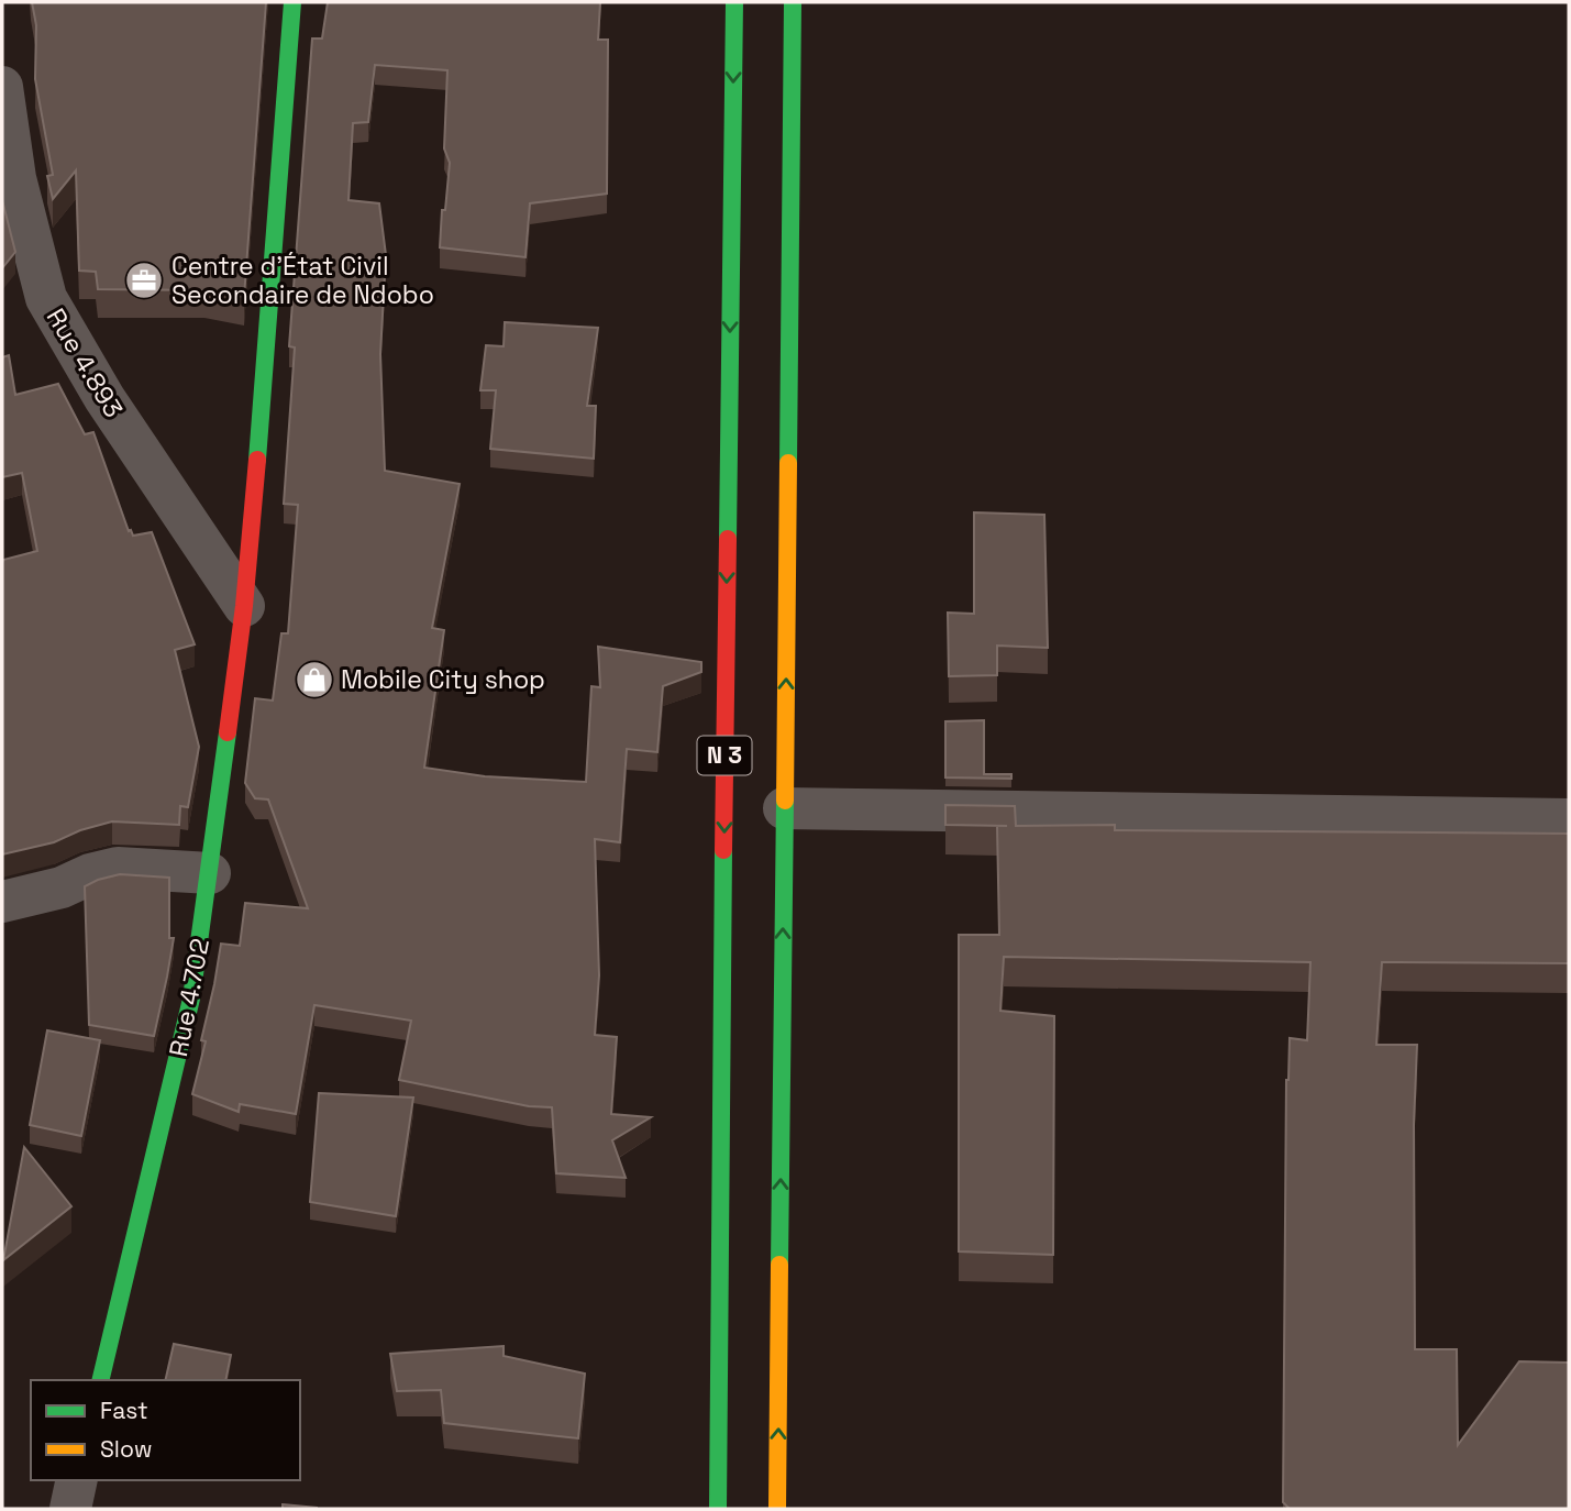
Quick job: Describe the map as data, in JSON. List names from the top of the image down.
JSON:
{
  "streets": {
    "main road": ["N 3", "Rue 4.702"],
    "street": ["Rue 4.893"]
  },
  "crossings": [
    ["Rue 4.893", "Rue 4.702"]
  ],
  "places": {
    "office": ["Centre d’État Civil Secondaire de Ndobo"],
    "shop": ["Mobile City shop"]
  },
  "legend": ["Fast", "Slow"]
}
